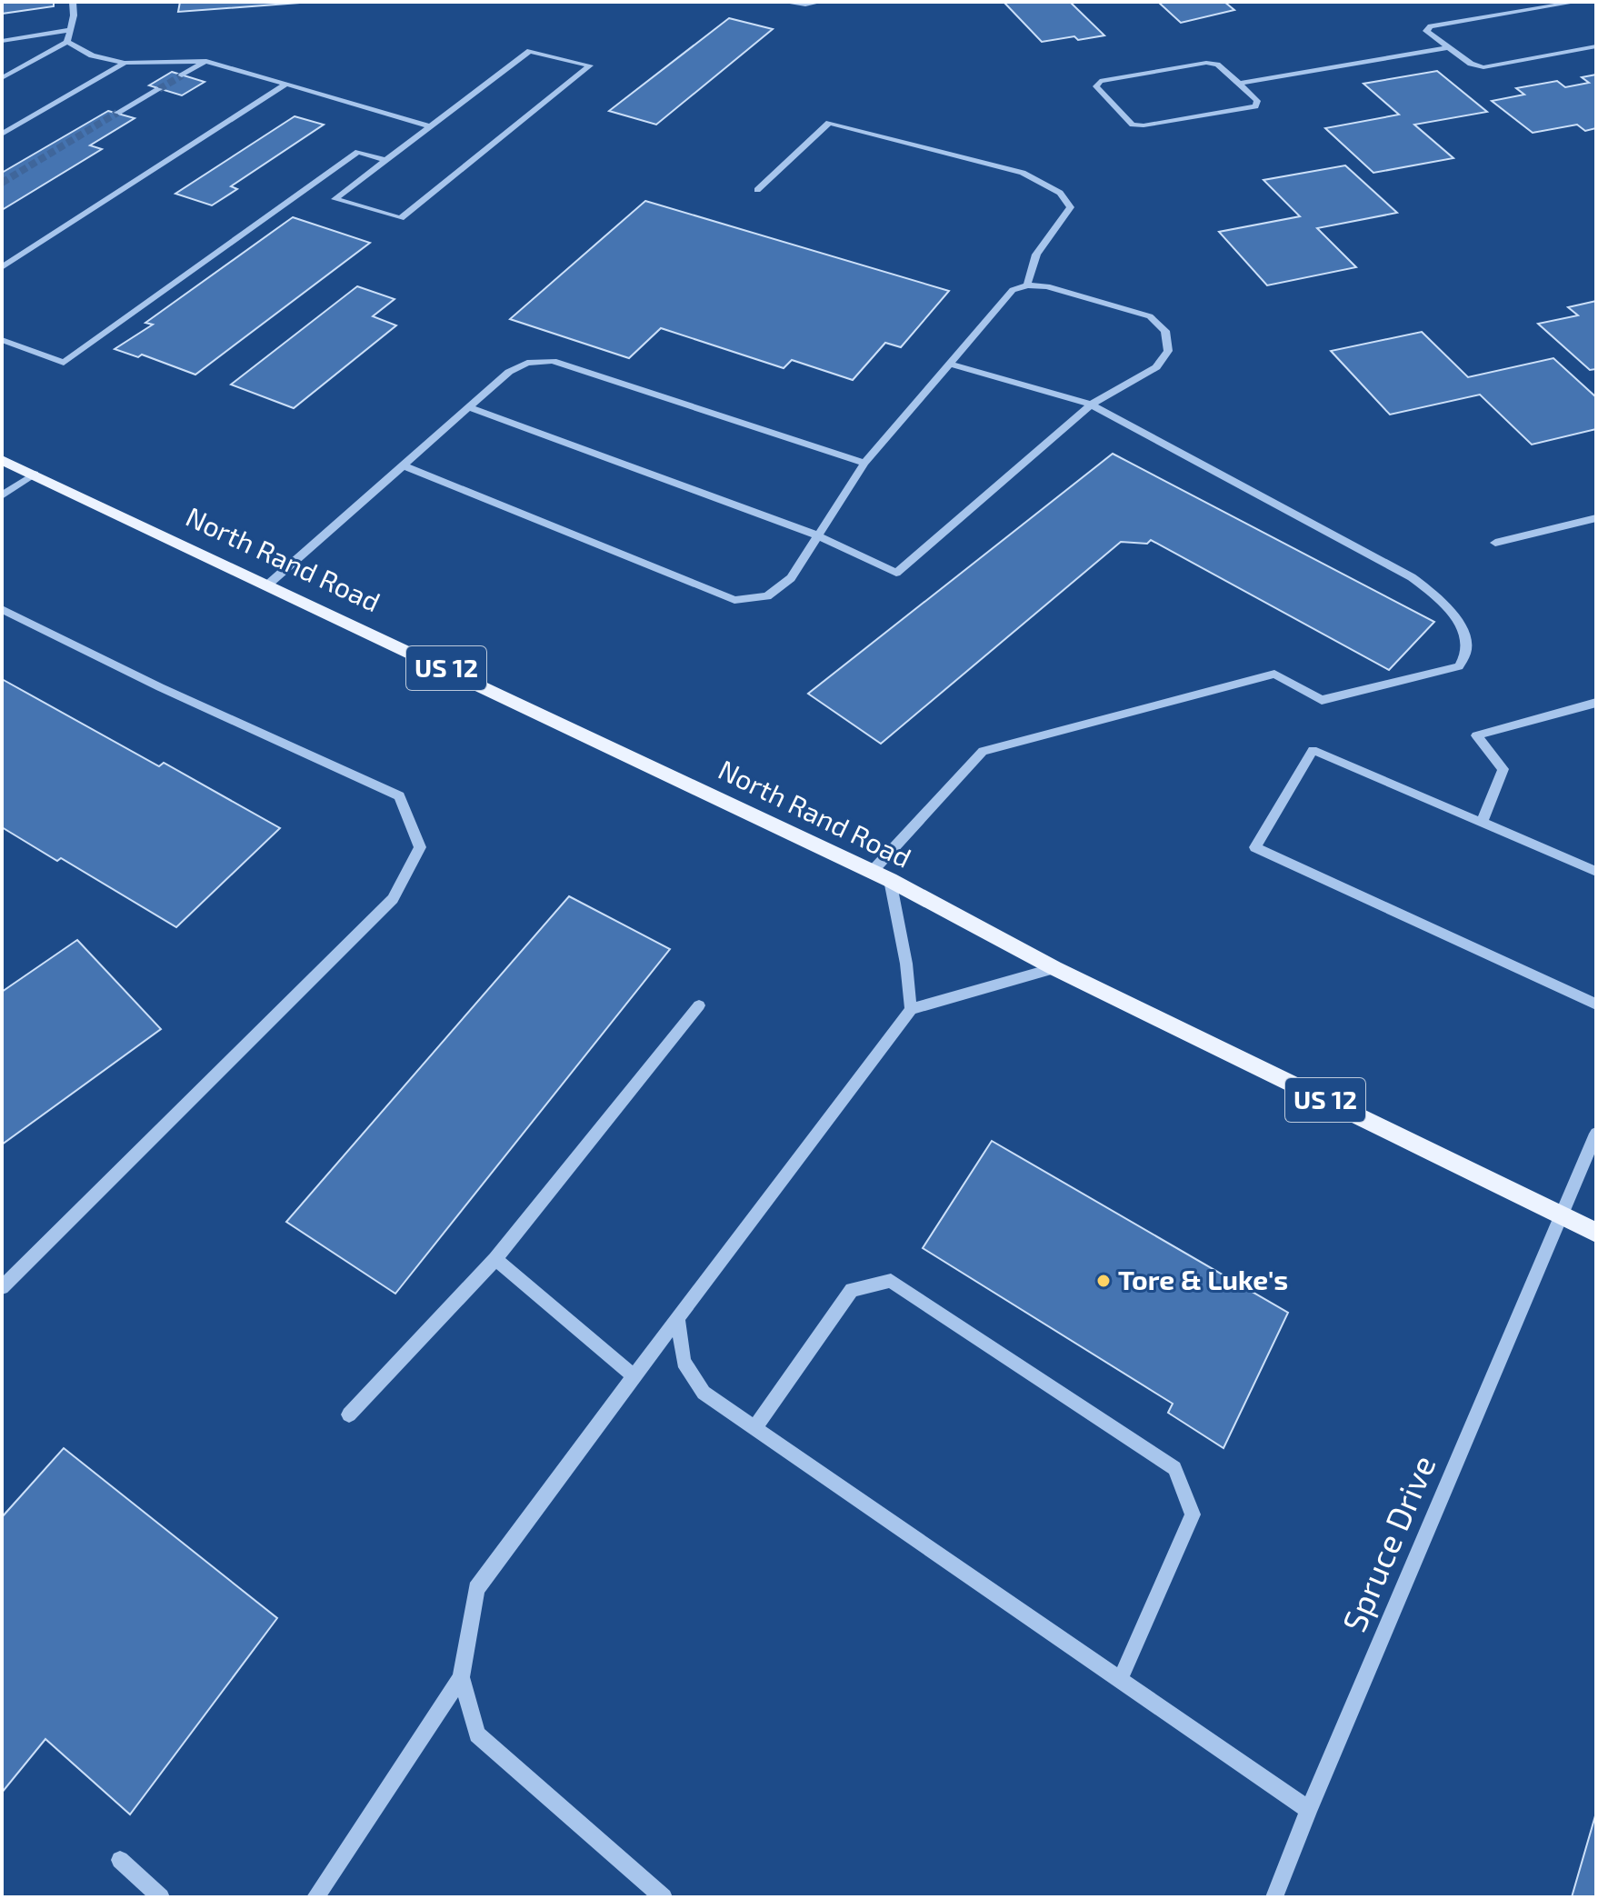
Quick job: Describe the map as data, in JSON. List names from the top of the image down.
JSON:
{
  "streets": {
    "main road": ["North Rand Road", "US 12"],
    "street": ["Spruce Drive"]
  },
  "crossings": [
    ["North Rand Road", "Spruce Drive"]
  ],
  "places": ["Tore & Luke's"]
}
